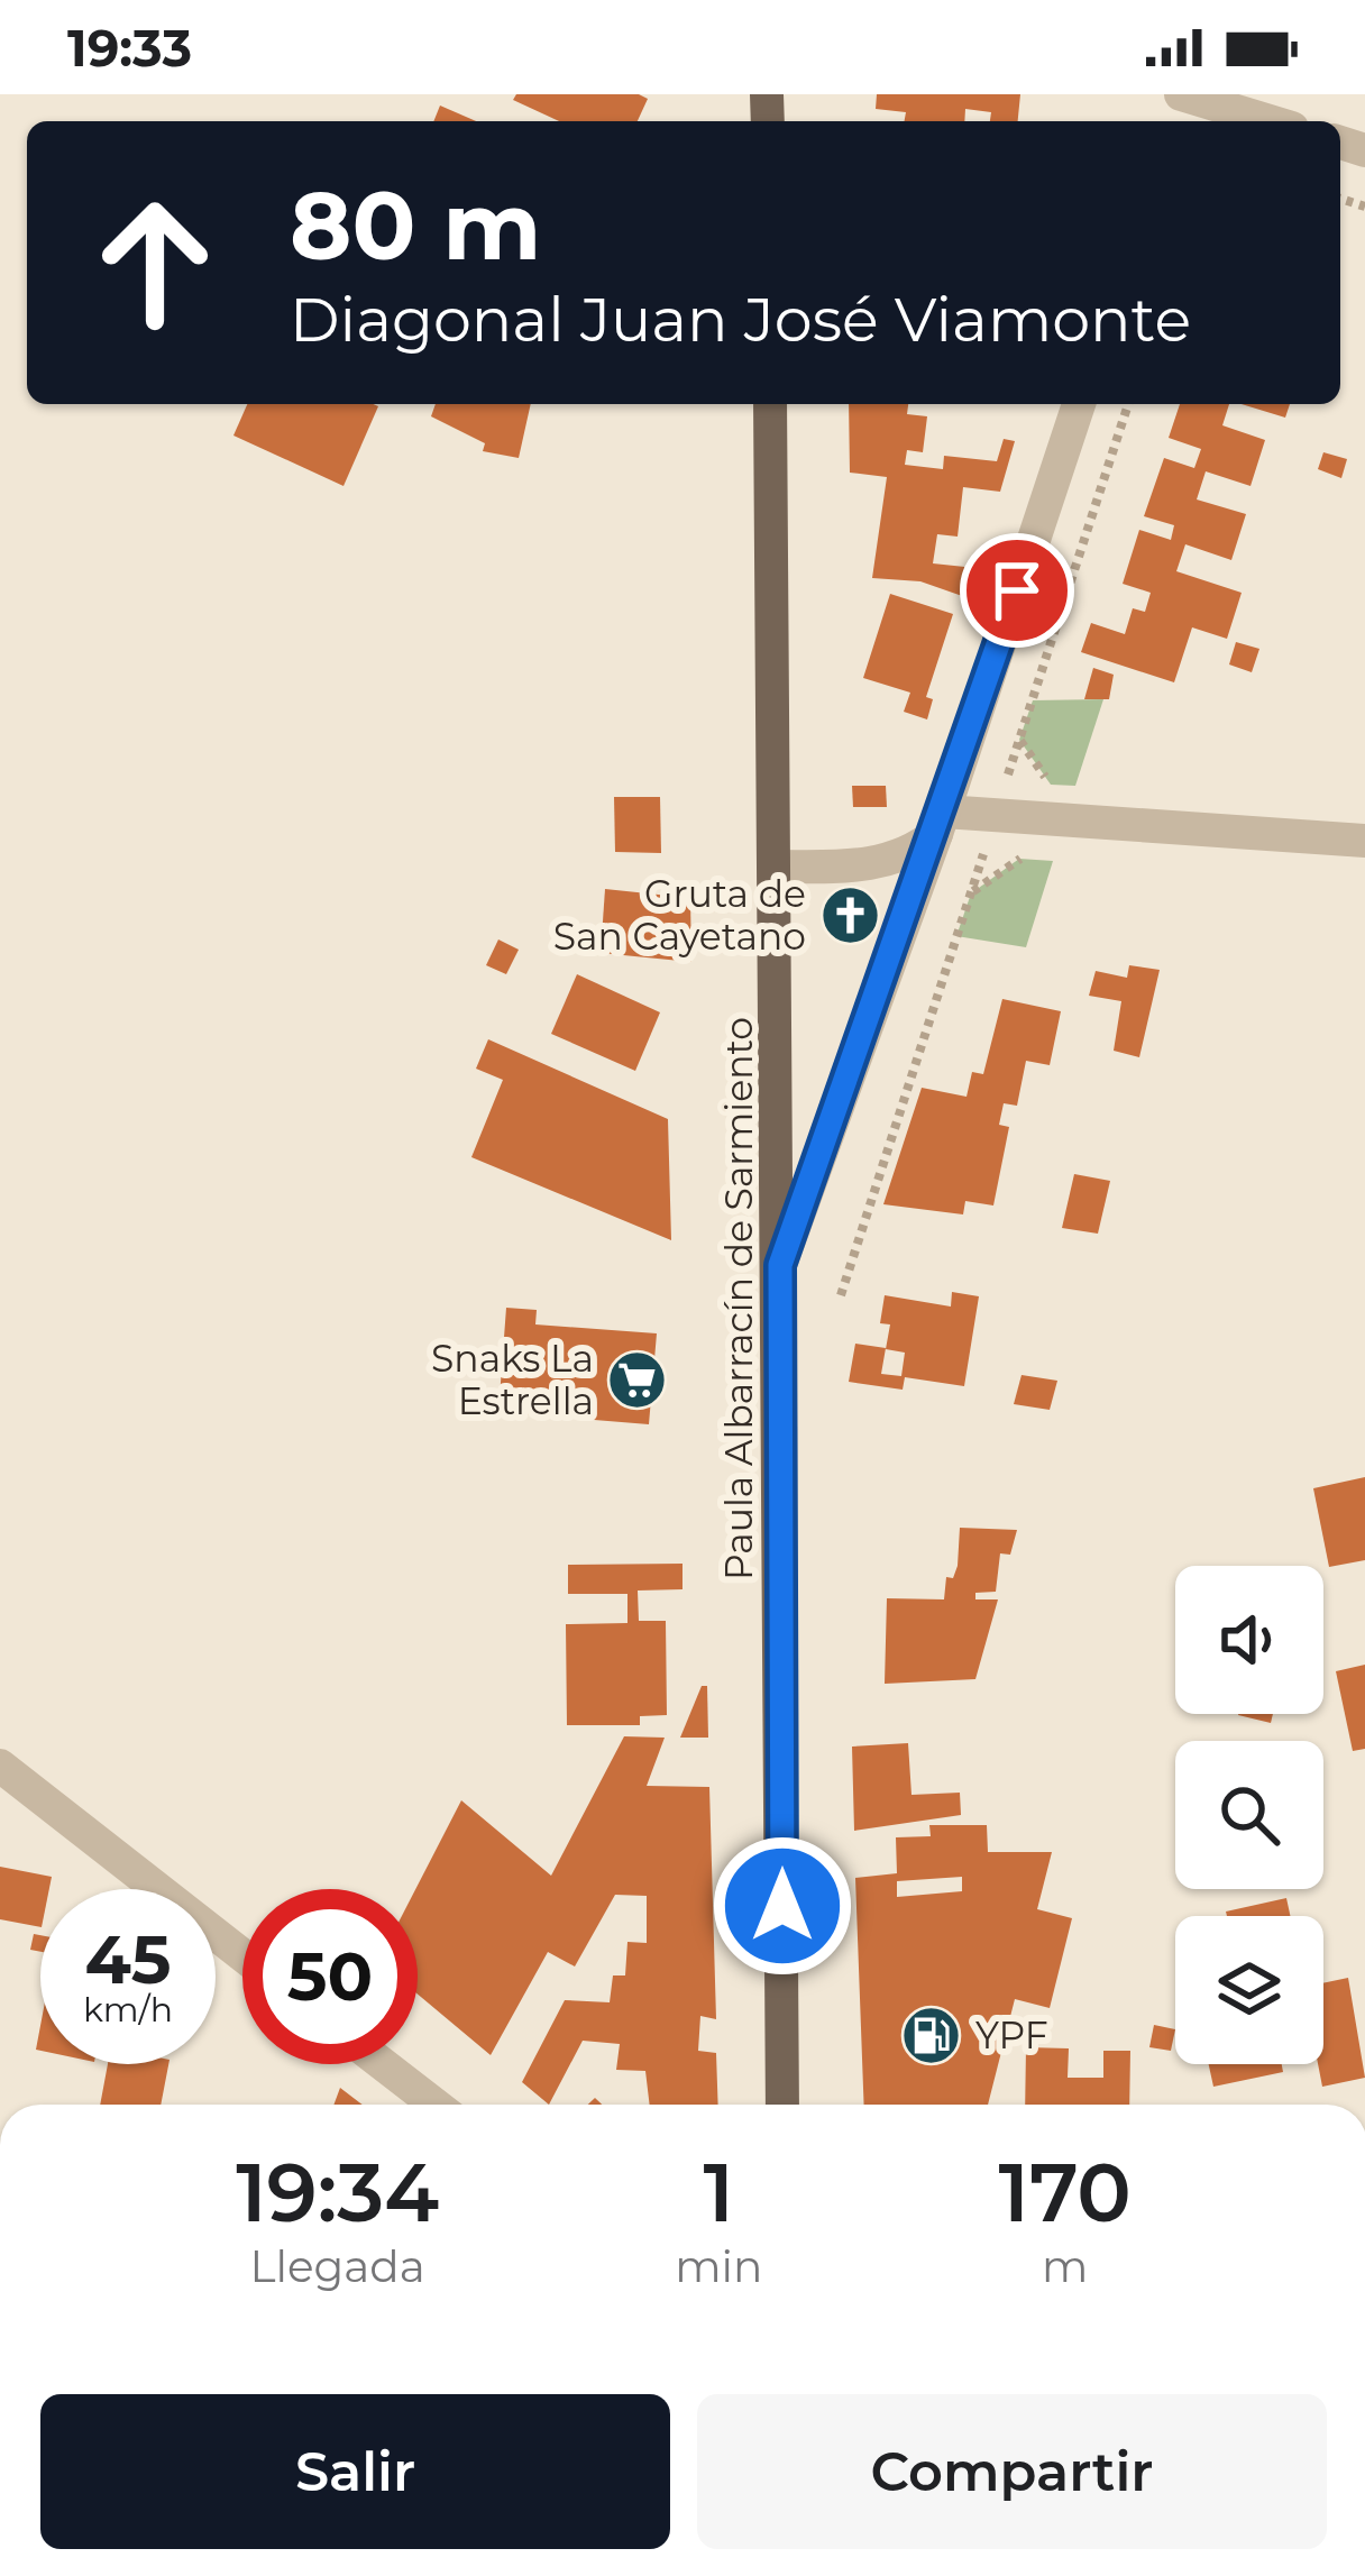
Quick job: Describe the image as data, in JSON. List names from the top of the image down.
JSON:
{
  "streets": {
    "main road": ["Paula Albarracín de Sarmiento"]
  },
  "places": {
    "church": ["Gruta de San Cayetano"],
    "supermarket": ["Snaks La Estrella"],
    "fuel station": ["YPF"]
  },
  "page": {
    "status": "19:33",
    "turn": ["80 m", "Diagonal Juan José Viamonte"],
    "speed": "45 km/h",
    "limit": "50",
    "eta": [
      "19:34",
      "Llegada",
      "1",
      "min",
      "170",
      "m"
    ],
    "buttons": ["Salir", "Compartir"]
  }
}
